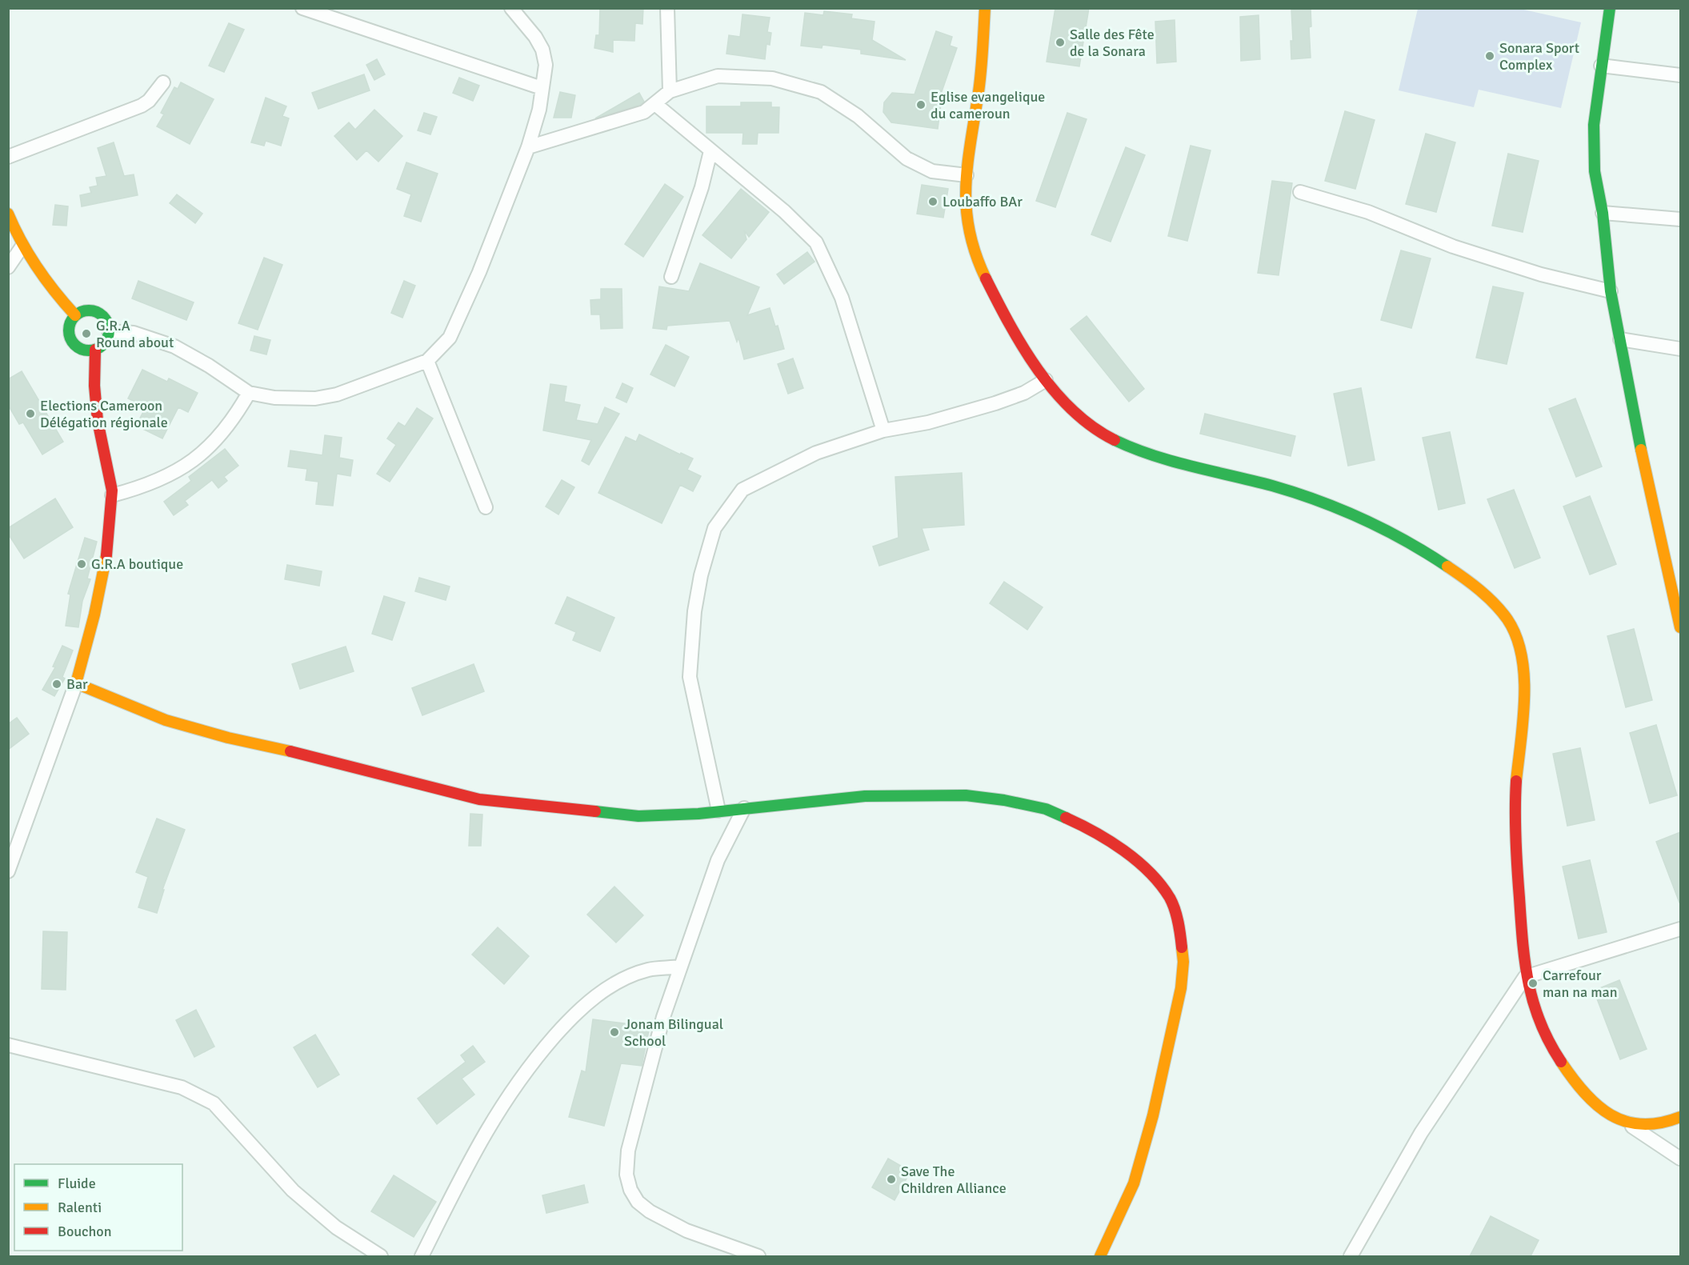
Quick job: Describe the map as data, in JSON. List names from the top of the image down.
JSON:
{
  "places": [
    "Salle des Fête de la Sonara",
    "Sonara Sport Complex",
    "Eglise evangelique du cameroun",
    "Loubaffo BAr",
    "G.R.A Round about",
    "Elections Cameroon Délégation régionale",
    "G.R.A boutique",
    "Bar",
    "Carrefour man na man",
    "Jonam Bilingual School",
    "Save The Children Alliance"
  ],
  "legend": ["Fluide", "Ralenti", "Bouchon"]
}
